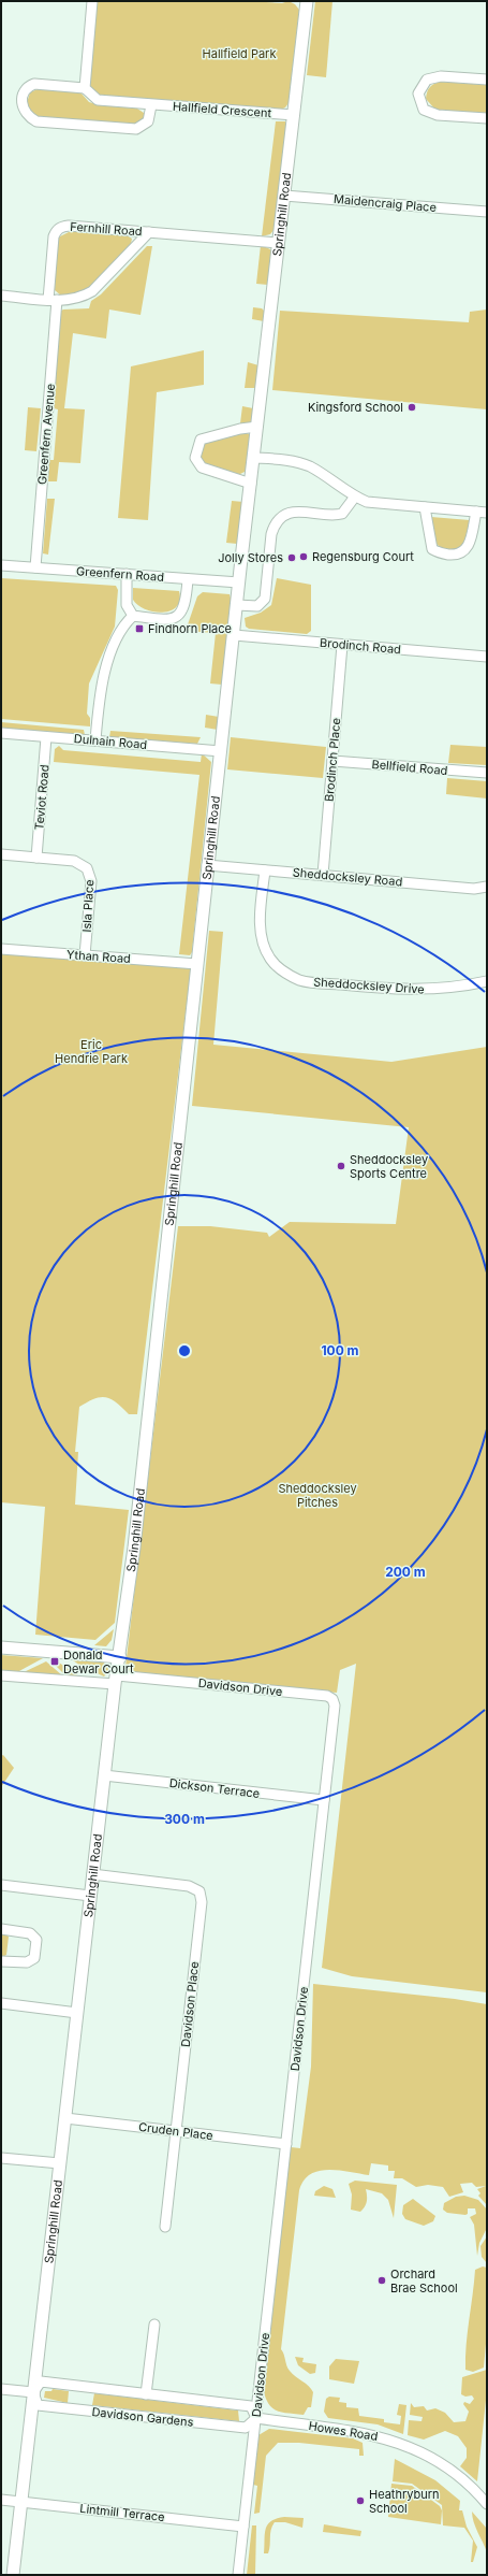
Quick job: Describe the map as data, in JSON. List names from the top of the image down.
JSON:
{
  "streets": {
    "street": [
      "Hallfield Crescent",
      "Maidencraig Place",
      "Springhill Road",
      "Fernhill Road",
      "Greenfern Avenue",
      "Greenfern Road",
      "Brodinch Road",
      "Dulnain Road",
      "Brodinch Place",
      "Bellfield Road",
      "Teviot Road",
      "Sheddocksley Road",
      "Isla Place",
      "Ythan Road",
      "Sheddocksley Drive",
      "Davidson Drive",
      "Dickson Terrace",
      "Davidson Place",
      "Cruden Place",
      "Davidson Gardens",
      "Howes Road",
      "Lintmill Terrace"
    ]
  },
  "crossings": [
    ["Hallfield Crescent", "Springhill Road"],
    ["Maidencraig Place", "Springhill Road"],
    ["Springhill Road", "Fernhill Road"],
    ["Springhill Road", "Greenfern Road"],
    ["Springhill Road", "Brodinch Road"],
    ["Springhill Road", "Dulnain Road"],
    ["Springhill Road", "Sheddocksley Road"],
    ["Springhill Road", "Ythan Road"],
    ["Springhill Road", "Davidson Drive"],
    ["Springhill Road", "Dickson Terrace"],
    ["Springhill Road", "Davidson Place"],
    ["Springhill Road", "Cruden Place"],
    ["Springhill Road", "Davidson Gardens"],
    ["Springhill Road", "Lintmill Terrace"],
    ["Fernhill Road", "Greenfern Avenue"],
    ["Greenfern Avenue", "Greenfern Road"],
    ["Brodinch Road", "Brodinch Place"],
    ["Dulnain Road", "Teviot Road"],
    ["Brodinch Place", "Bellfield Road"],
    ["Brodinch Place", "Sheddocksley Road"],
    ["Teviot Road", "Isla Place"],
    ["Sheddocksley Road", "Sheddocksley Drive"],
    ["Isla Place", "Ythan Road"],
    ["Davidson Drive", "Dickson Terrace"],
    ["Davidson Drive", "Cruden Place"],
    ["Davidson Drive", "Davidson Gardens"],
    ["Davidson Drive", "Howes Road"],
    ["Davidson Drive", "Lintmill Terrace"],
    ["Davidson Place", "Cruden Place"],
    ["Davidson Gardens", "Howes Road"]
  ],
  "parks": ["Hallfield Park", "Eric Hendrie Park", "Sheddocksley Pitches"],
  "places": {
    "other": [
      "Kingsford School",
      "Regensburg Court",
      "Jolly Stores",
      "Sheddocksley Sports Centre",
      "Orchard Brae School",
      "Heathryburn School"
    ],
    "transit": ["Findhorn Place", "Donald Dewar Court"]
  },
  "rings": ["100 m", "200 m", "300 m"]
}
